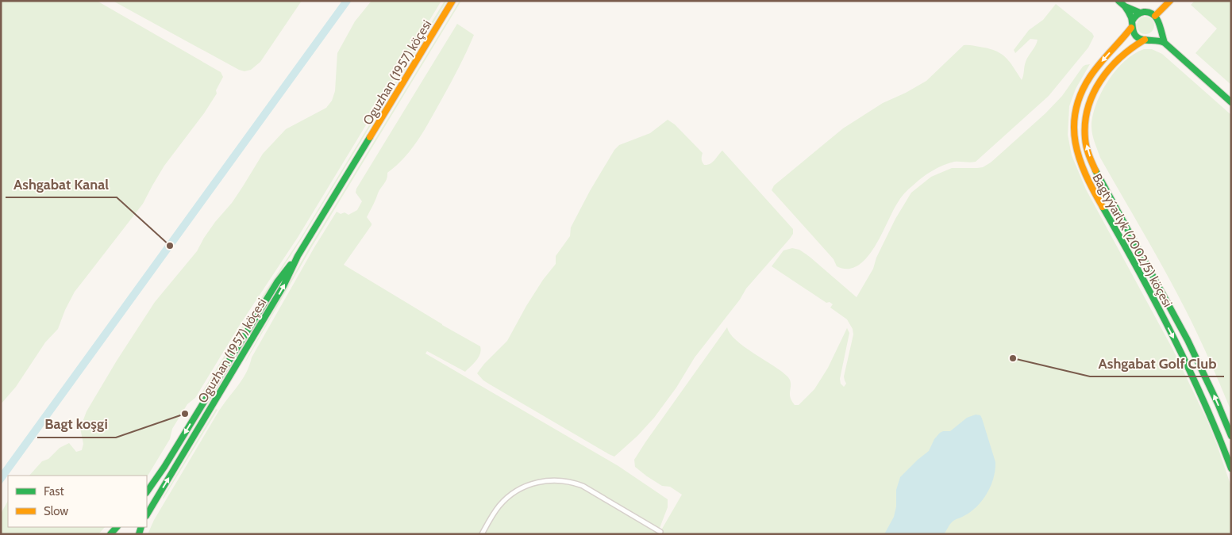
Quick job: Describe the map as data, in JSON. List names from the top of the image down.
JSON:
{
  "streets": {
    "main road": ["Oguzhan (1957) köçesi", "Bagtyýarlyk (2002/5) köçesi"]
  },
  "places": ["Ashgabat Kanal", "Ashgabat Golf Club", "Bagt koşgi"],
  "legend": ["Fast", "Slow"]
}
